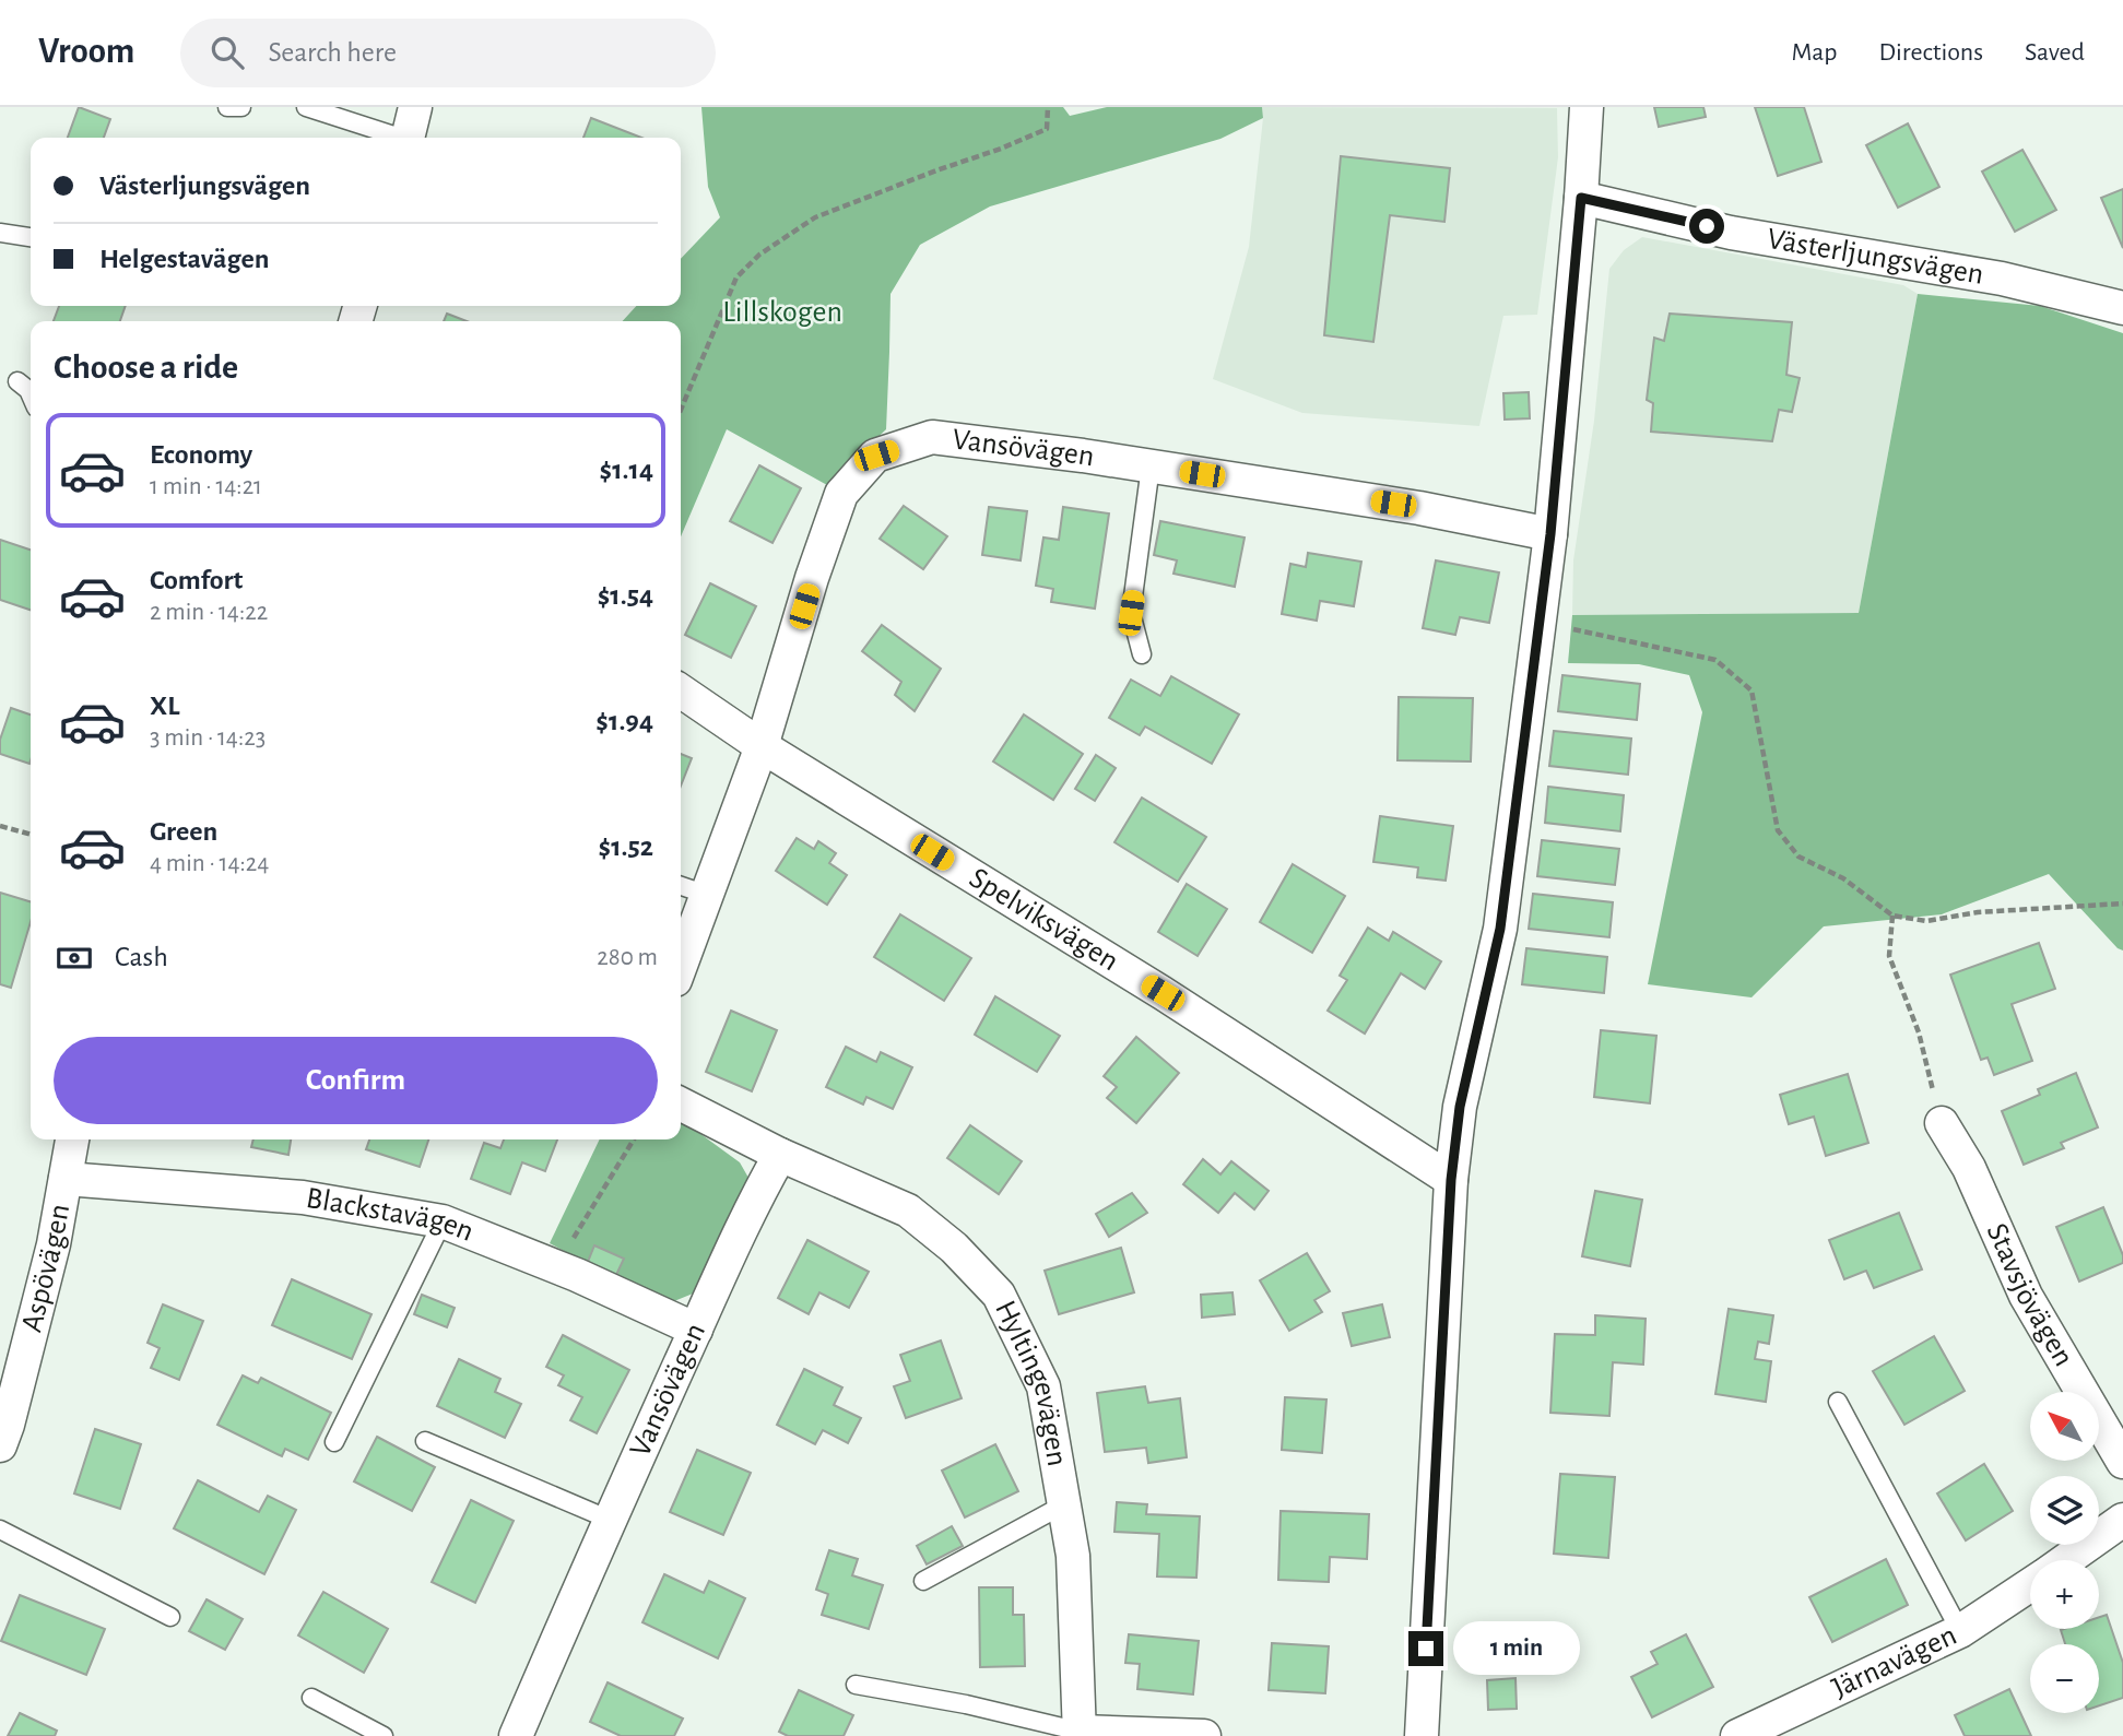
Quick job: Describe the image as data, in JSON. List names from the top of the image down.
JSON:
{
  "streets": {
    "street": [
      "Västerljungsvägen",
      "Vansövägen",
      "Spelviksvägen",
      "Blackstavägen",
      "Aspövägen",
      "Stavsjövägen",
      "Hyltingevägen",
      "Järnavägen"
    ]
  },
  "crossings": [
    ["Vansövägen", "Spelviksvägen"],
    ["Vansövägen", "Blackstavägen"],
    ["Vansövägen", "Hyltingevägen"],
    ["Blackstavägen", "Aspövägen"]
  ],
  "parks": ["Lillskogen"],
  "north": "top left",
  "page": {
    "header": "Vroom",
    "search": "Search here",
    "nav": ["Map", "Directions", "Saved"],
    "banner": ["Västerljungsvägen", "Helgestavägen"],
    "heading": "Choose a ride",
    "list": [
      {
        "name": "Economy",
        "note": "1 min · 14:21",
        "value": "$1.14"
      },
      {
        "name": "Comfort",
        "note": "2 min · 14:22",
        "value": "$1.54"
      },
      {
        "name": "XL",
        "note": "3 min · 14:23",
        "value": "$1.94"
      },
      {
        "name": "Green",
        "note": "4 min · 14:24",
        "value": "$1.52"
      }
    ],
    "pay": ["Cash", "280 m"],
    "buttons": "Confirm",
    "map_buttons": ["+", "−"],
    "bubble": "1 min"
  }
}
